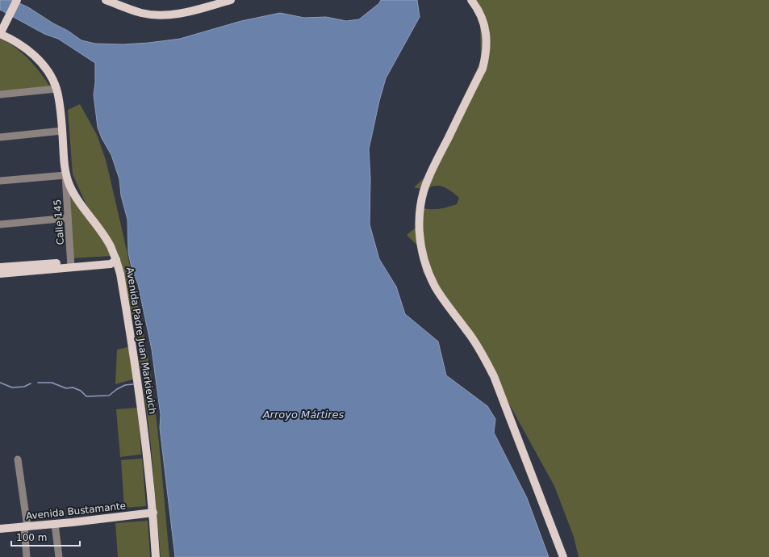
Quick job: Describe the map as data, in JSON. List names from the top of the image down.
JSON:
{
  "streets": {
    "main road": ["Avenida Padre Juan Markievich", "Avenida Bustamante"],
    "street": ["Calle 145"]
  },
  "crossings": [
    ["Calle 145", "Avenida Padre Juan Markievich"],
    ["Avenida Padre Juan Markievich", "Avenida Bustamante"]
  ],
  "water": ["Arroyo Mártires"],
  "scale_bar": "100 m"
}
